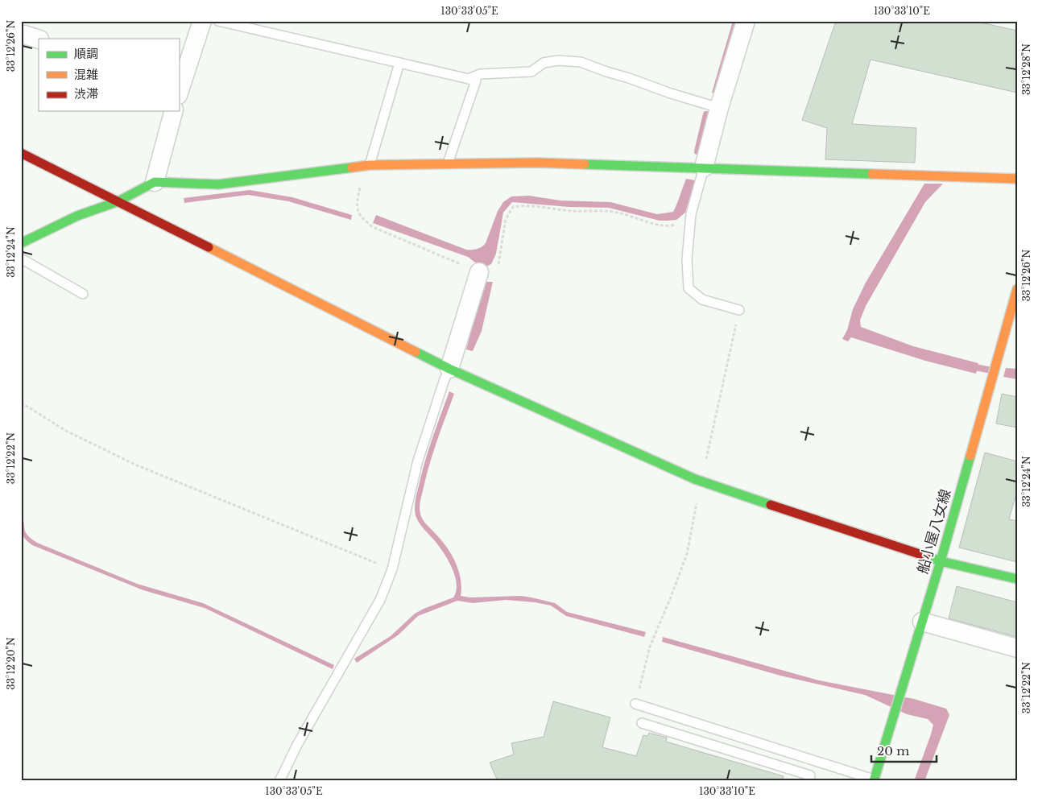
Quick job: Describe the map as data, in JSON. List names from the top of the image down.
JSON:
{
  "streets": {
    "street": ["船小屋八女線"]
  },
  "legend": ["順調", "混雑", "渋滞"],
  "scale_bar": "20 m",
  "coordinates": [
    "130°33'05\"E",
    "130°33'10\"E",
    "33°12'26\"N",
    "33°12'28\"N",
    "33°12'24\"N",
    "33°12'22\"N",
    "33°12'20\"N"
  ]
}
